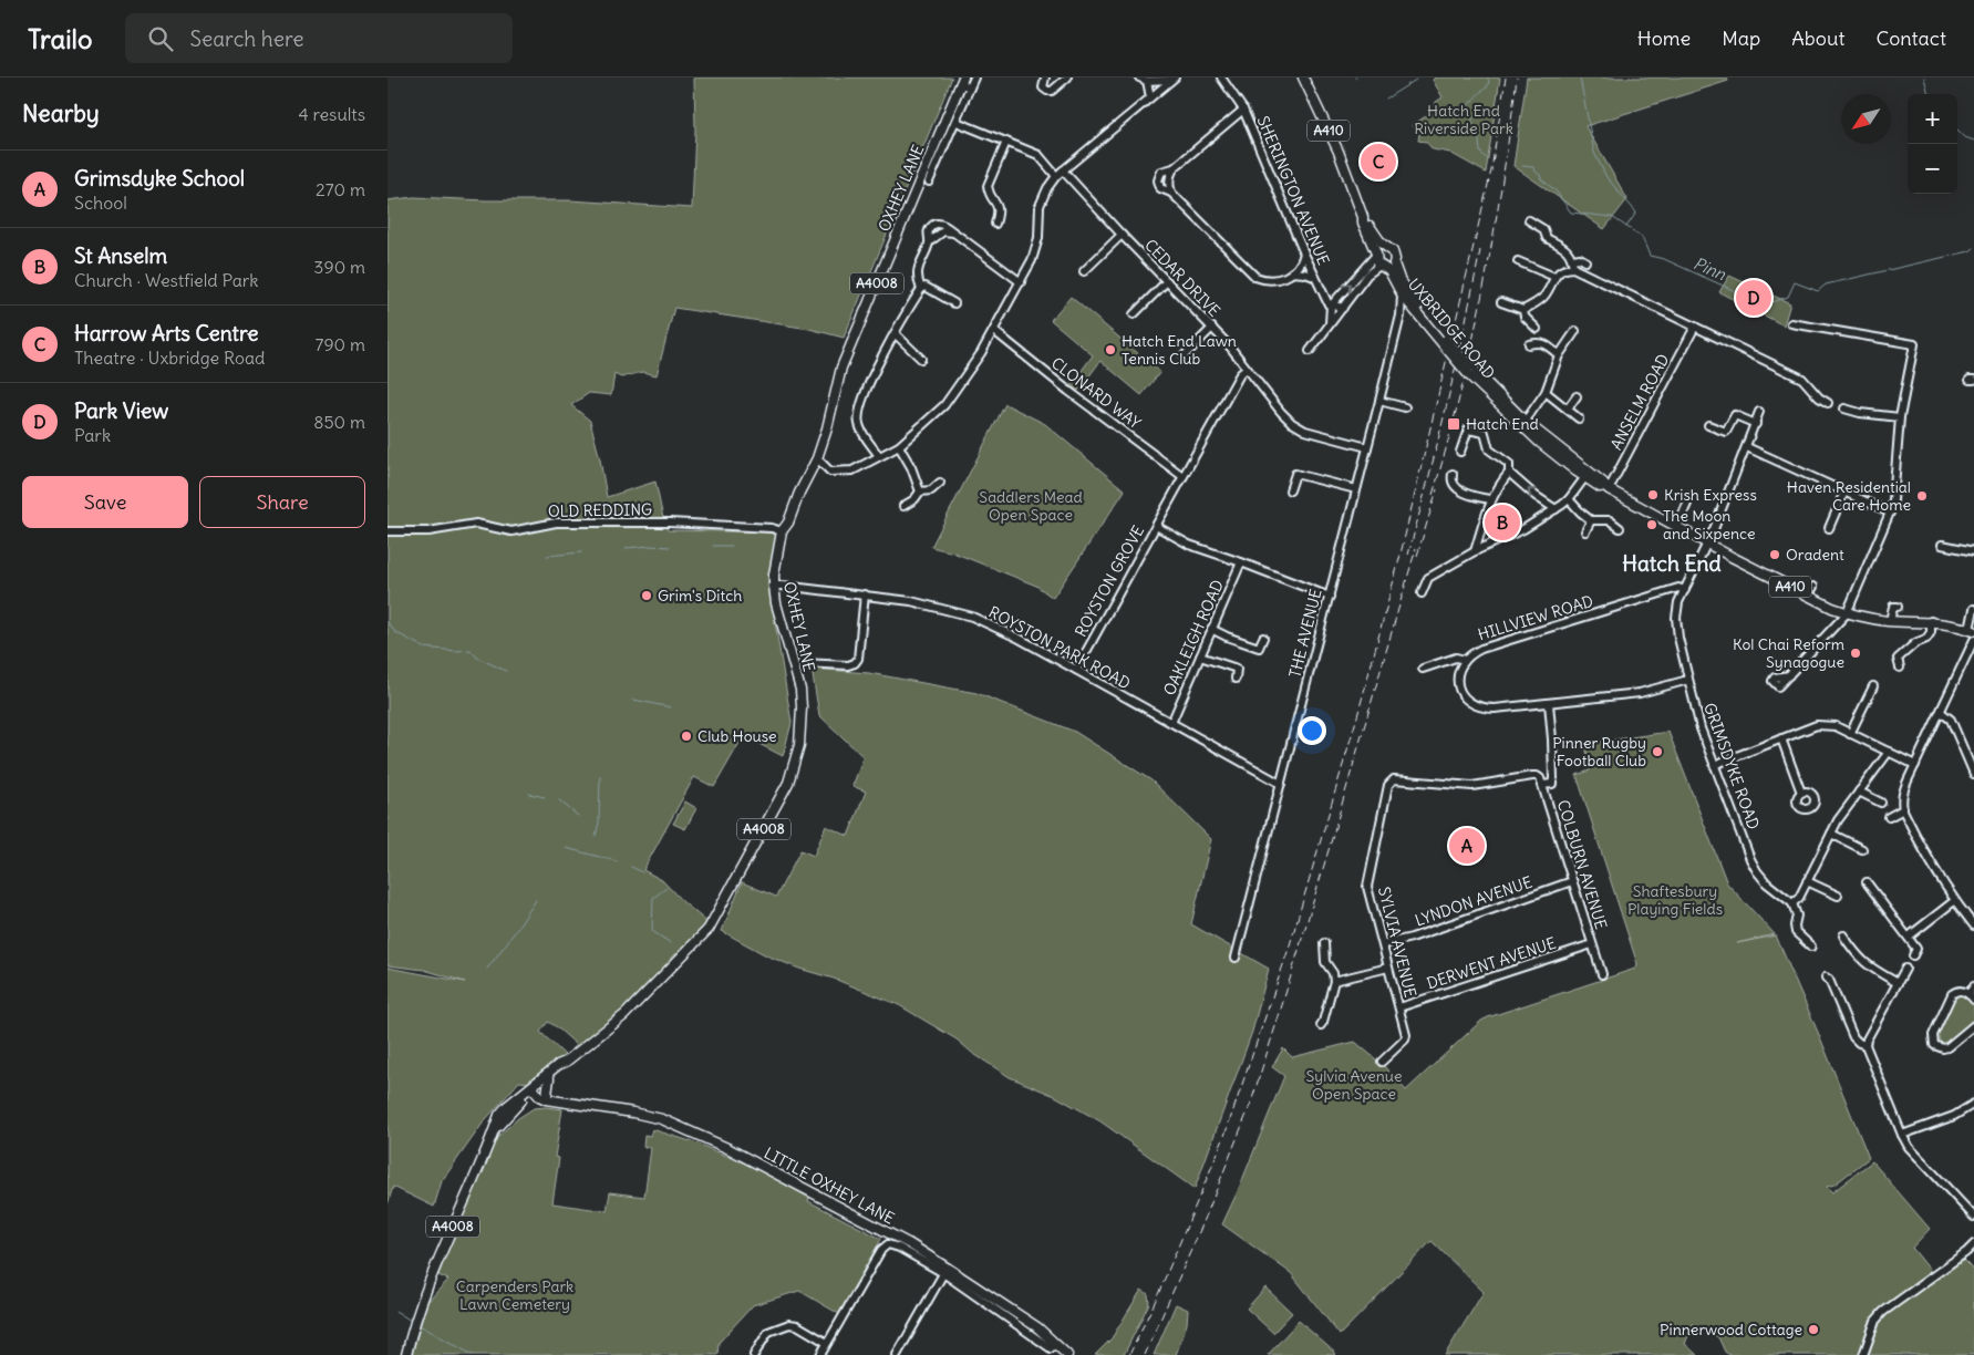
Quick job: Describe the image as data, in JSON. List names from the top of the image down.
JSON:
{
  "streets": {
    "main road": [
      "A410",
      "OXHEY LANE",
      "A4008",
      "UXBRIDGE ROAD",
      "LITTLE OXHEY LANE"
    ],
    "street": [
      "SHERINGTON AVENUE",
      "CEDAR DRIVE",
      "CLONARD WAY",
      "ANSELM ROAD",
      "OLD REDDING",
      "ROYSTON GROVE",
      "HILLVIEW ROAD",
      "THE AVENUE",
      "OAKLEIGH ROAD",
      "ROYSTON PARK ROAD",
      "GRIMSDYKE ROAD",
      "COLBURN AVENUE",
      "LYNDON AVENUE",
      "SYLVIA AVENUE",
      "DERWENT AVENUE"
    ]
  },
  "crossings": [
    ["A410", "UXBRIDGE ROAD"],
    ["A410", "GRIMSDYKE ROAD"],
    ["OXHEY LANE", "OLD REDDING"],
    ["OXHEY LANE", "ROYSTON PARK ROAD"],
    ["OXHEY LANE", "LITTLE OXHEY LANE"],
    ["CEDAR DRIVE", "THE AVENUE"],
    ["UXBRIDGE ROAD", "ANSELM ROAD"],
    ["UXBRIDGE ROAD", "THE AVENUE"],
    ["UXBRIDGE ROAD", "GRIMSDYKE ROAD"],
    ["ROYSTON GROVE", "THE AVENUE"],
    ["ROYSTON GROVE", "OAKLEIGH ROAD"],
    ["ROYSTON GROVE", "ROYSTON PARK ROAD"],
    ["HILLVIEW ROAD", "GRIMSDYKE ROAD"],
    ["THE AVENUE", "ROYSTON PARK ROAD"],
    ["OAKLEIGH ROAD", "ROYSTON PARK ROAD"],
    ["COLBURN AVENUE", "LYNDON AVENUE"],
    ["COLBURN AVENUE", "SYLVIA AVENUE"],
    ["COLBURN AVENUE", "DERWENT AVENUE"],
    ["LYNDON AVENUE", "SYLVIA AVENUE"],
    ["SYLVIA AVENUE", "DERWENT AVENUE"]
  ],
  "districts": ["Hatch End"],
  "water": ["Pinn"],
  "parks": [
    "Hatch End Riverside Park",
    "Saddlers Mead Open Space",
    "Shaftesbury Playing Fields",
    "Sylvia Avenue Open Space",
    "Carpenders Park Lawn Cemetery"
  ],
  "places": {
    "other": [
      "Hatch End Lawn Tennis Club",
      "Krish Express",
      "Haven Residential Care Home",
      "The Moon and Sixpence",
      "Oradent",
      "Grim's Ditch",
      "Kol Chai Reform Synagogue",
      "Club House",
      "Pinner Rugby Football Club",
      "Pinnerwood Cottage"
    ],
    "transit": ["Hatch End"]
  },
  "north": "bottom left",
  "page": {
    "header": "Trailo",
    "search": "Search here",
    "nav": [
      "Home",
      "Map",
      "About",
      "Contact"
    ],
    "heading": ["Nearby", "4 results"],
    "map_buttons": ["+", "−"],
    "pins": [
      "C",
      "D",
      "B",
      "A"
    ],
    "list": [
      {
        "mark": "A",
        "name": "Grimsdyke School",
        "note": "School",
        "value": "270 m"
      },
      {
        "mark": "B",
        "name": "St Anselm",
        "note": "Church · Westfield Park",
        "value": "390 m"
      },
      {
        "mark": "C",
        "name": "Harrow Arts Centre",
        "note": "Theatre · Uxbridge Road",
        "value": "790 m"
      },
      {
        "mark": "D",
        "name": "Park View",
        "note": "Park",
        "value": "850 m"
      }
    ],
    "buttons": ["Save", "Share"]
  }
}
